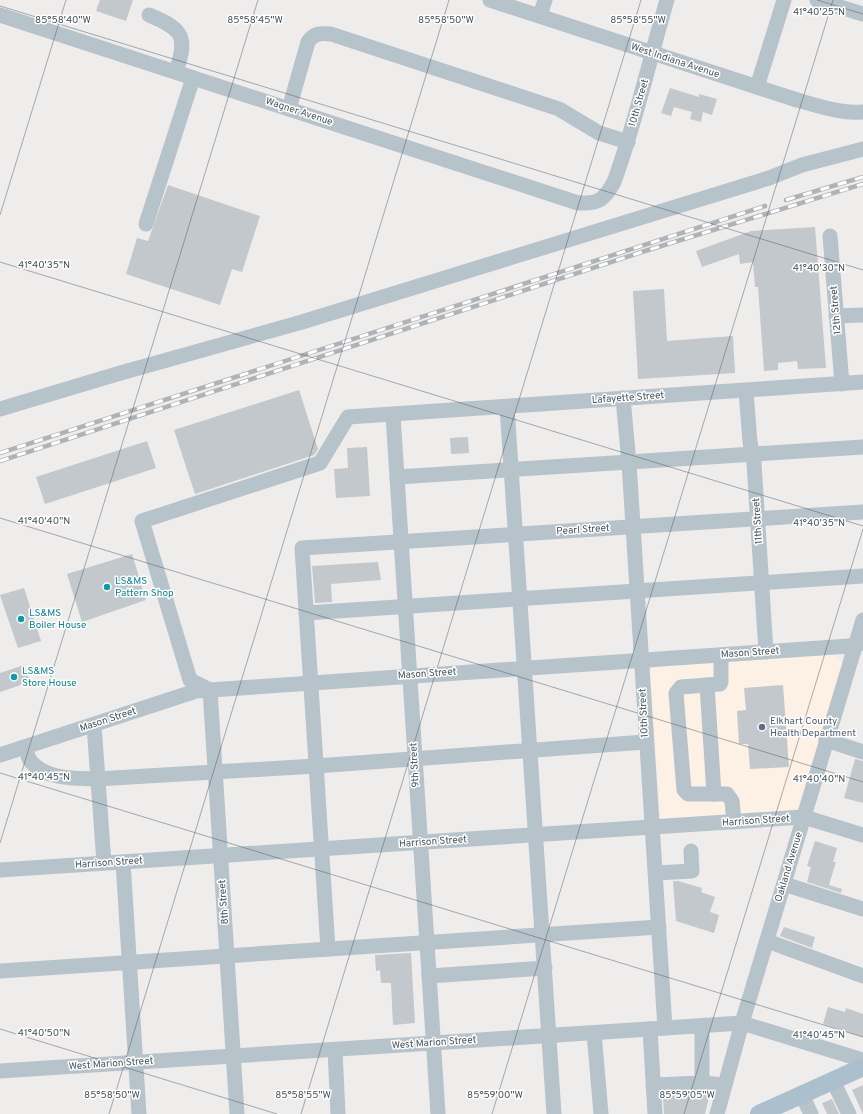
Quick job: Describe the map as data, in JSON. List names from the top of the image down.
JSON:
{
  "streets": {
    "street": [
      "West Indiana Avenue",
      "10th Street",
      "Wagner Avenue",
      "12th Street",
      "Lafayette Street",
      "11th Street",
      "Pearl Street",
      "Mason Street",
      "9th Street",
      "Harrison Street",
      "Oakland Avenue",
      "8th Street",
      "West Marion Street"
    ]
  },
  "crossings": [
    ["West Indiana Avenue", "10th Street"],
    ["10th Street", "Wagner Avenue"],
    ["10th Street", "Lafayette Street"],
    ["10th Street", "Pearl Street"],
    ["10th Street", "Mason Street"],
    ["10th Street", "Harrison Street"],
    ["10th Street", "West Marion Street"],
    ["12th Street", "Lafayette Street"],
    ["Lafayette Street", "11th Street"],
    ["Lafayette Street", "Mason Street"],
    ["Lafayette Street", "9th Street"],
    ["Lafayette Street", "8th Street"],
    ["11th Street", "Pearl Street"],
    ["11th Street", "Mason Street"],
    ["Pearl Street", "9th Street"],
    ["Mason Street", "9th Street"],
    ["Mason Street", "Oakland Avenue"],
    ["Mason Street", "8th Street"],
    ["9th Street", "Harrison Street"],
    ["9th Street", "West Marion Street"],
    ["Harrison Street", "Oakland Avenue"],
    ["Harrison Street", "8th Street"],
    ["Oakland Avenue", "West Marion Street"],
    ["8th Street", "West Marion Street"]
  ],
  "places": [
    "LS&MS Pattern Shop",
    "LS&MS Boiler House",
    "LS&MS Store House",
    "Elkhart County Health Department"
  ],
  "coordinates": [
    "41°40'25\"N",
    "85°58'40\"W",
    "85°58'45\"W",
    "85°58'50\"W",
    "85°58'55\"W",
    "41°40'35\"N",
    "41°40'30\"N",
    "41°40'40\"N",
    "41°40'45\"N",
    "41°40'50\"N",
    "85°59'00\"W",
    "85°59'05\"W"
  ]
}
